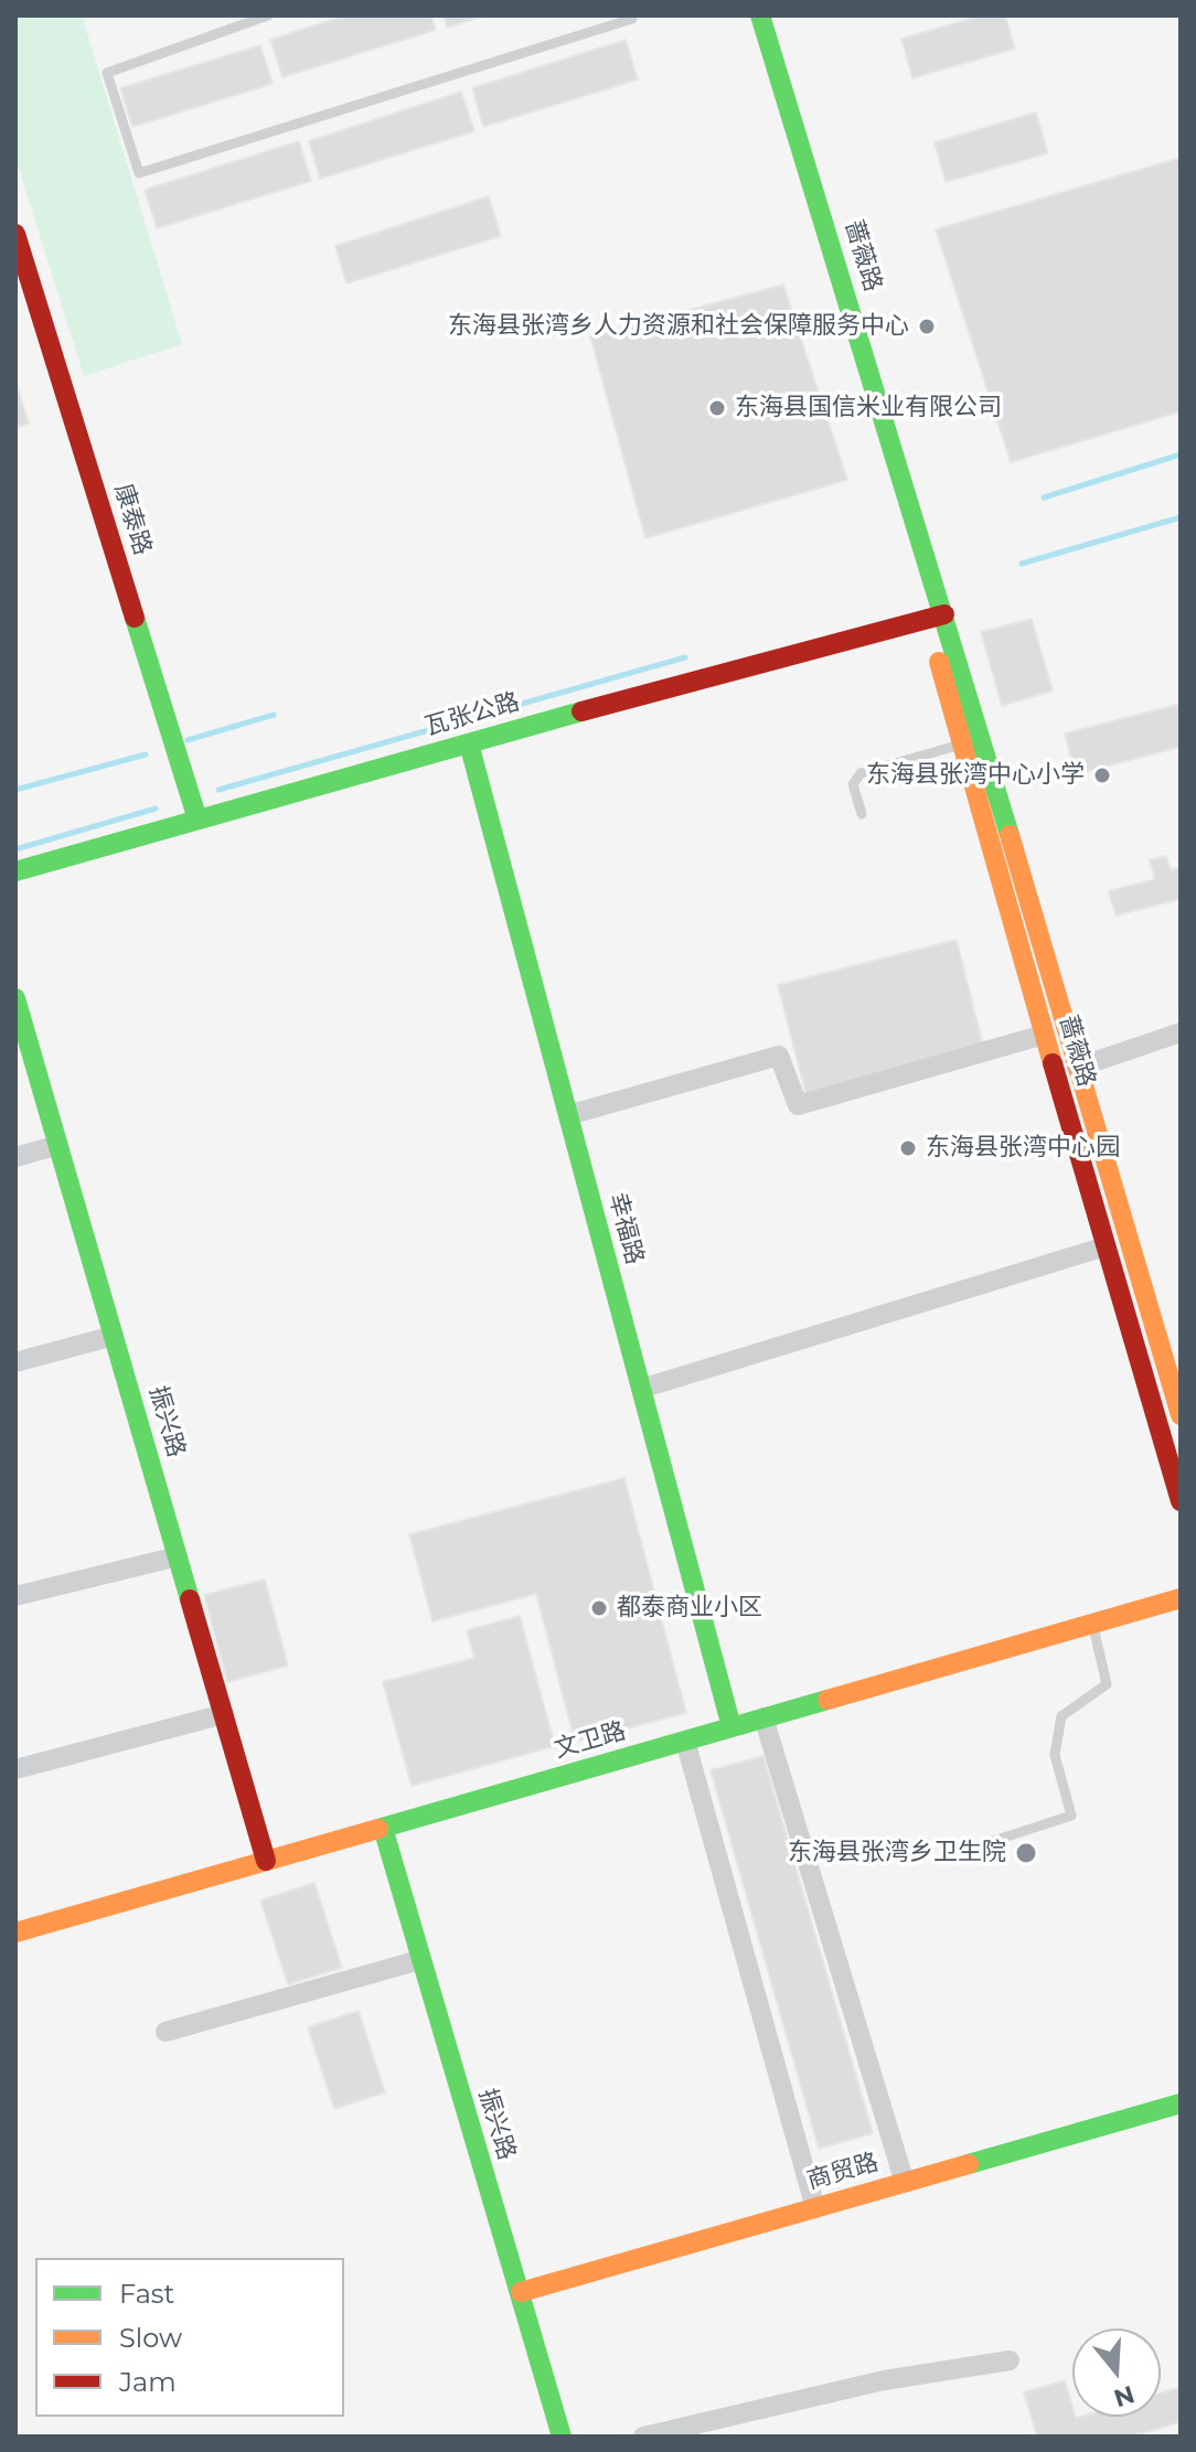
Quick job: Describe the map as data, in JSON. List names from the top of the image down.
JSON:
{
  "streets": {
    "street": [
      "蔷薇路",
      "康泰路",
      "瓦张公路",
      "幸福路",
      "振兴路",
      "文卫路",
      "商贸路"
    ]
  },
  "crossings": [
    ["蔷薇路", "瓦张公路"],
    ["康泰路", "瓦张公路"],
    ["瓦张公路", "幸福路"],
    ["幸福路", "文卫路"],
    ["振兴路", "文卫路"],
    ["振兴路", "商贸路"]
  ],
  "places": [
    "东海县张湾乡人力资源和社会保障服务中心",
    "东海县国信米业有限公司",
    "东海县张湾中心小学",
    "东海县张湾中心园",
    "都泰商业小区",
    "东海县张湾乡卫生院"
  ],
  "legend": ["Fast", "Slow", "Jam"],
  "north": "bottom"
}
